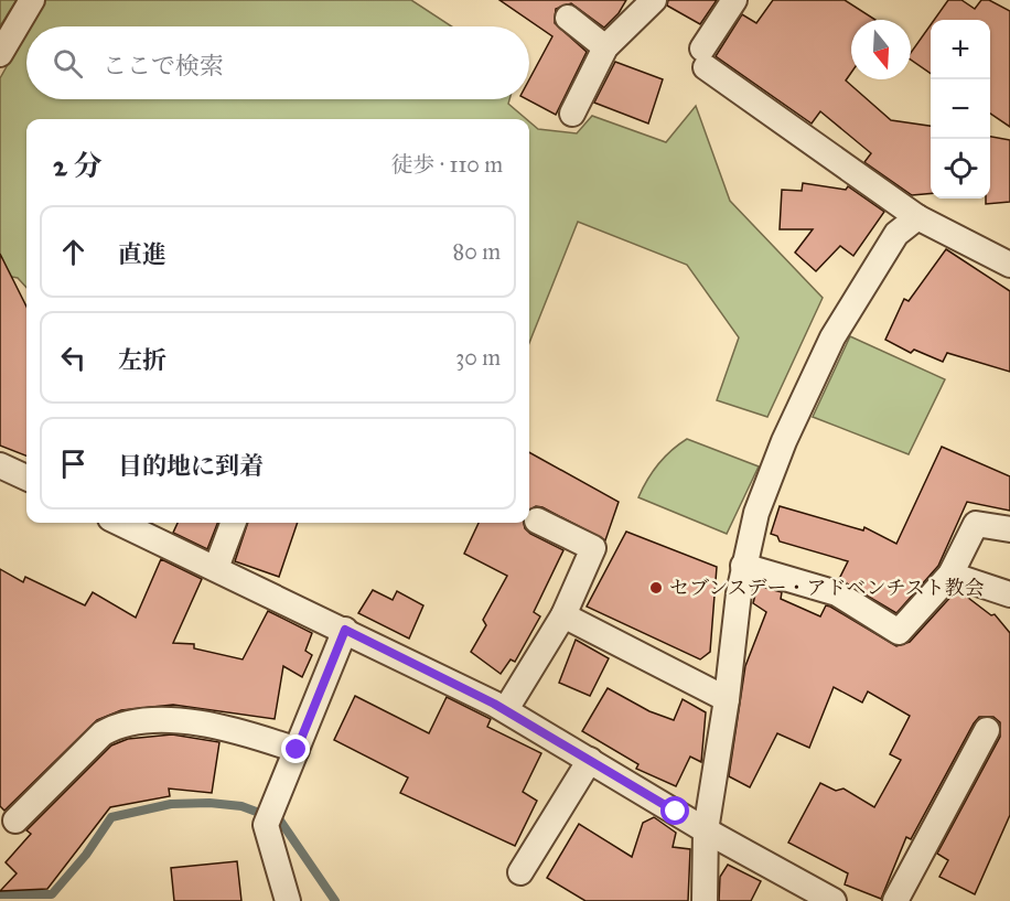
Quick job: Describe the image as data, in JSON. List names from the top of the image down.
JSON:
{
  "places": ["セブンスデー・アドベンチスト教会"],
  "north": "bottom",
  "page": {
    "map_buttons": ["+", "−"],
    "search": "ここで検索",
    "heading": ["2 分", "徒歩 · 110 m"],
    "list": [
      ["直進", "80 m"],
      ["左折", "30 m"],
      "目的地に到着"
    ]
  }
}
